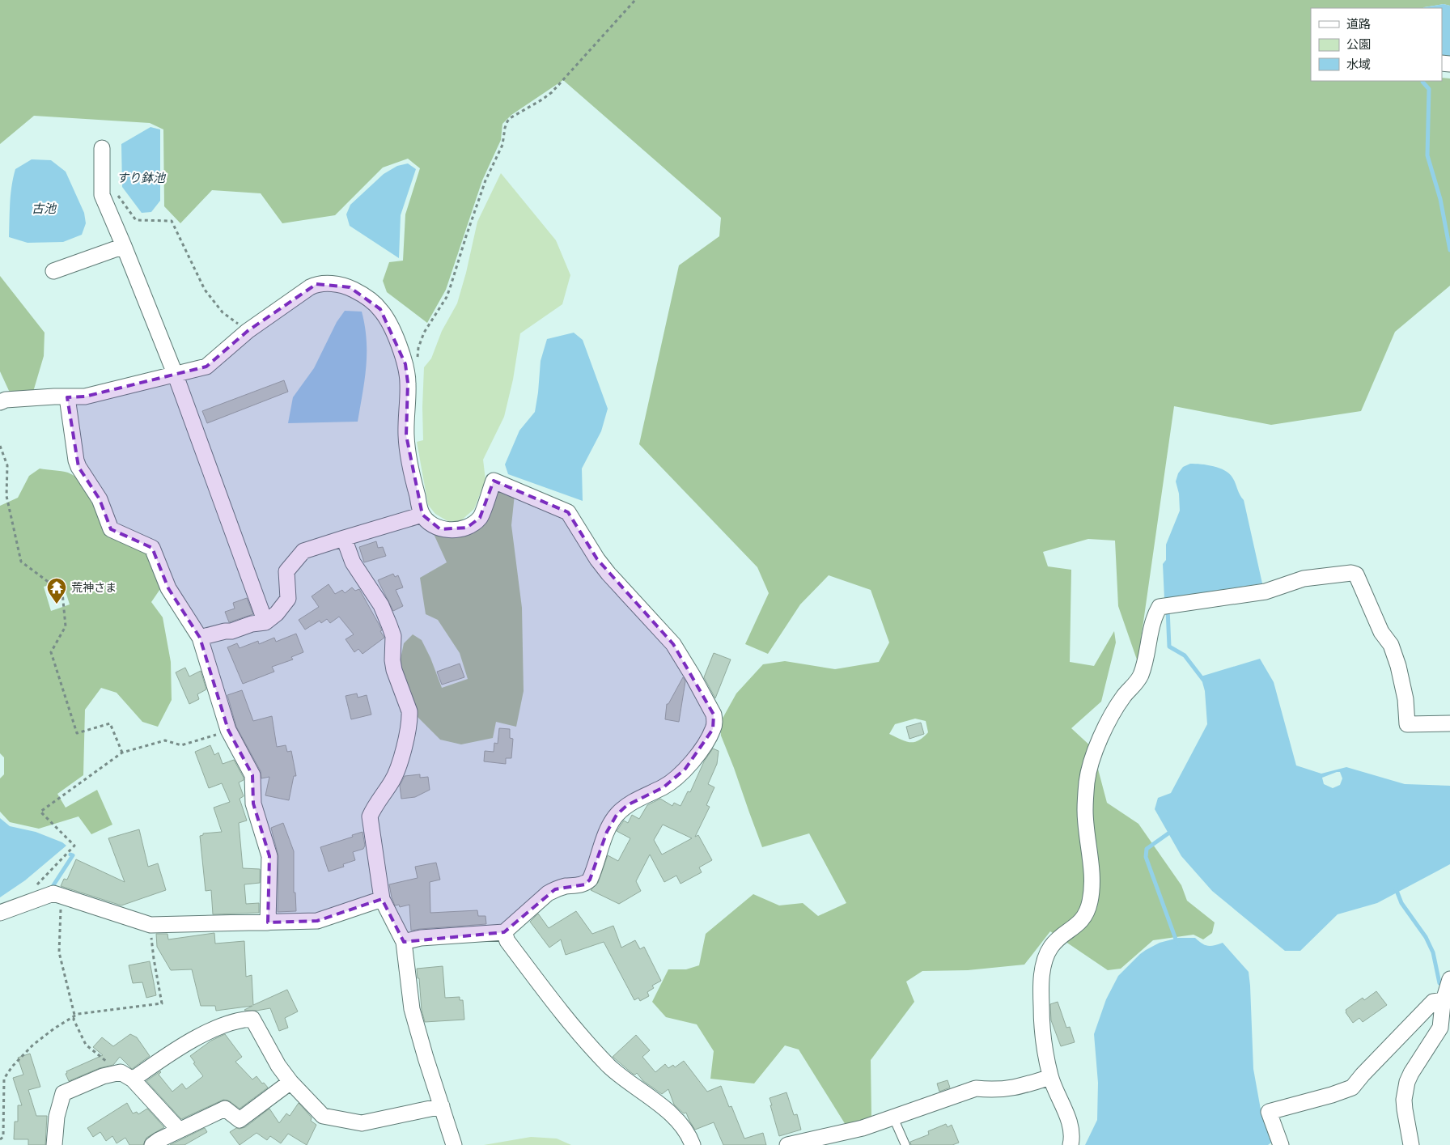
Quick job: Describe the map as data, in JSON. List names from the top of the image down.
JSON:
{
  "water": ["すり鉢池", "古池"],
  "places": {
    "temple": ["荒神さま"]
  },
  "legend": ["道路", "公園", "水域"]
}
